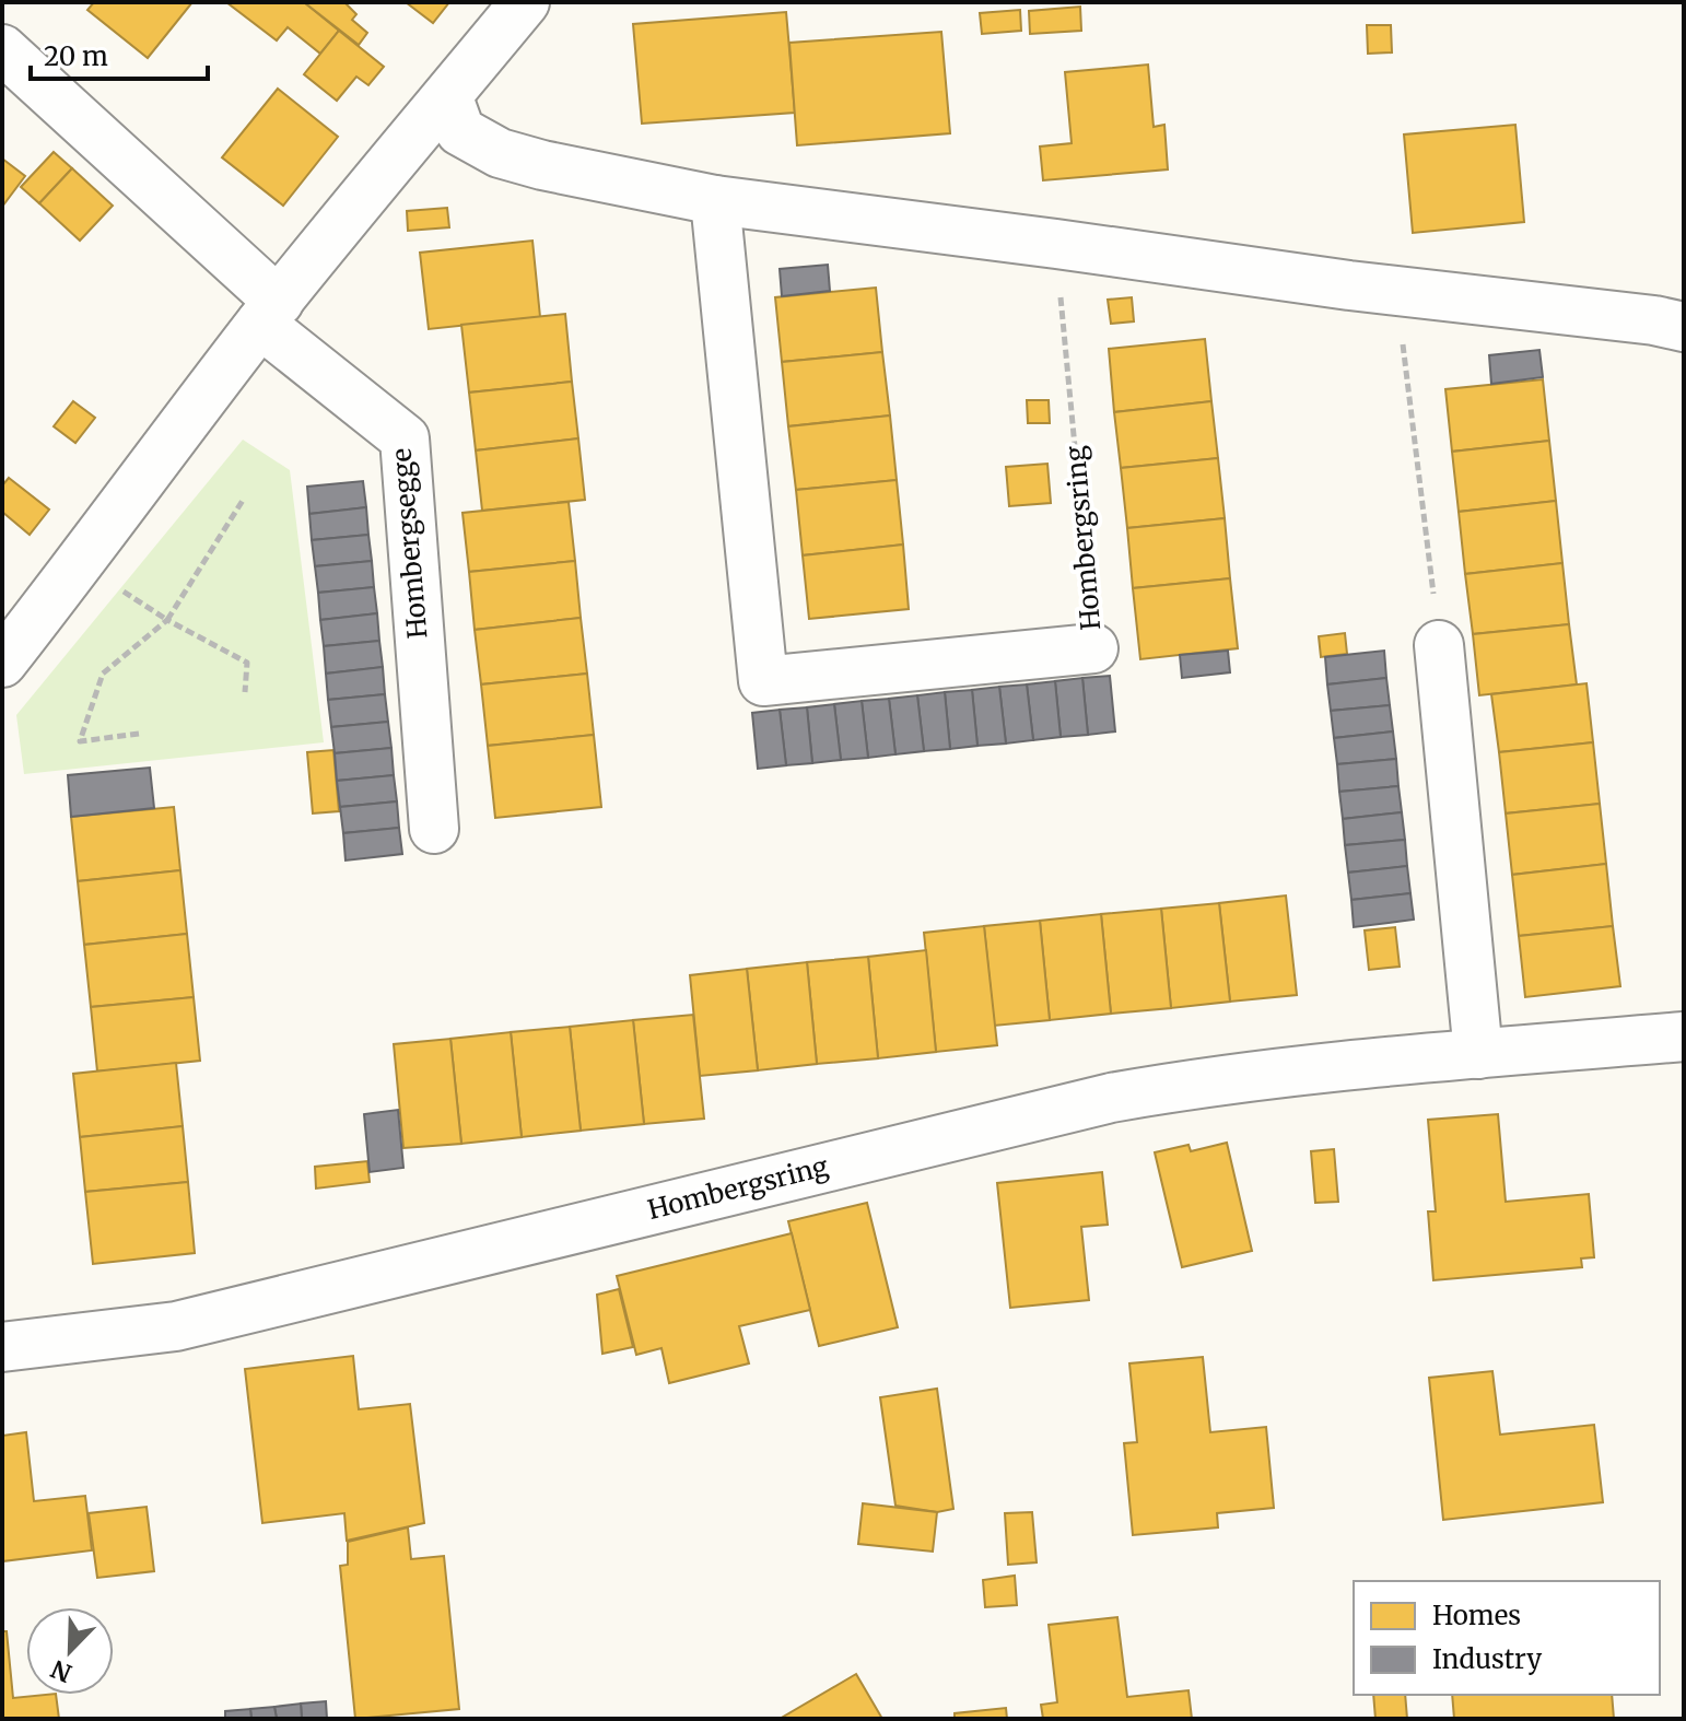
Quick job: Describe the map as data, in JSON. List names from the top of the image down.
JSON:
{
  "streets": {
    "street": ["Hombergsring", "Hombergsegge"]
  },
  "legend": ["Homes", "Industry"],
  "scale_bar": "20 m",
  "north": "bottom left"
}
